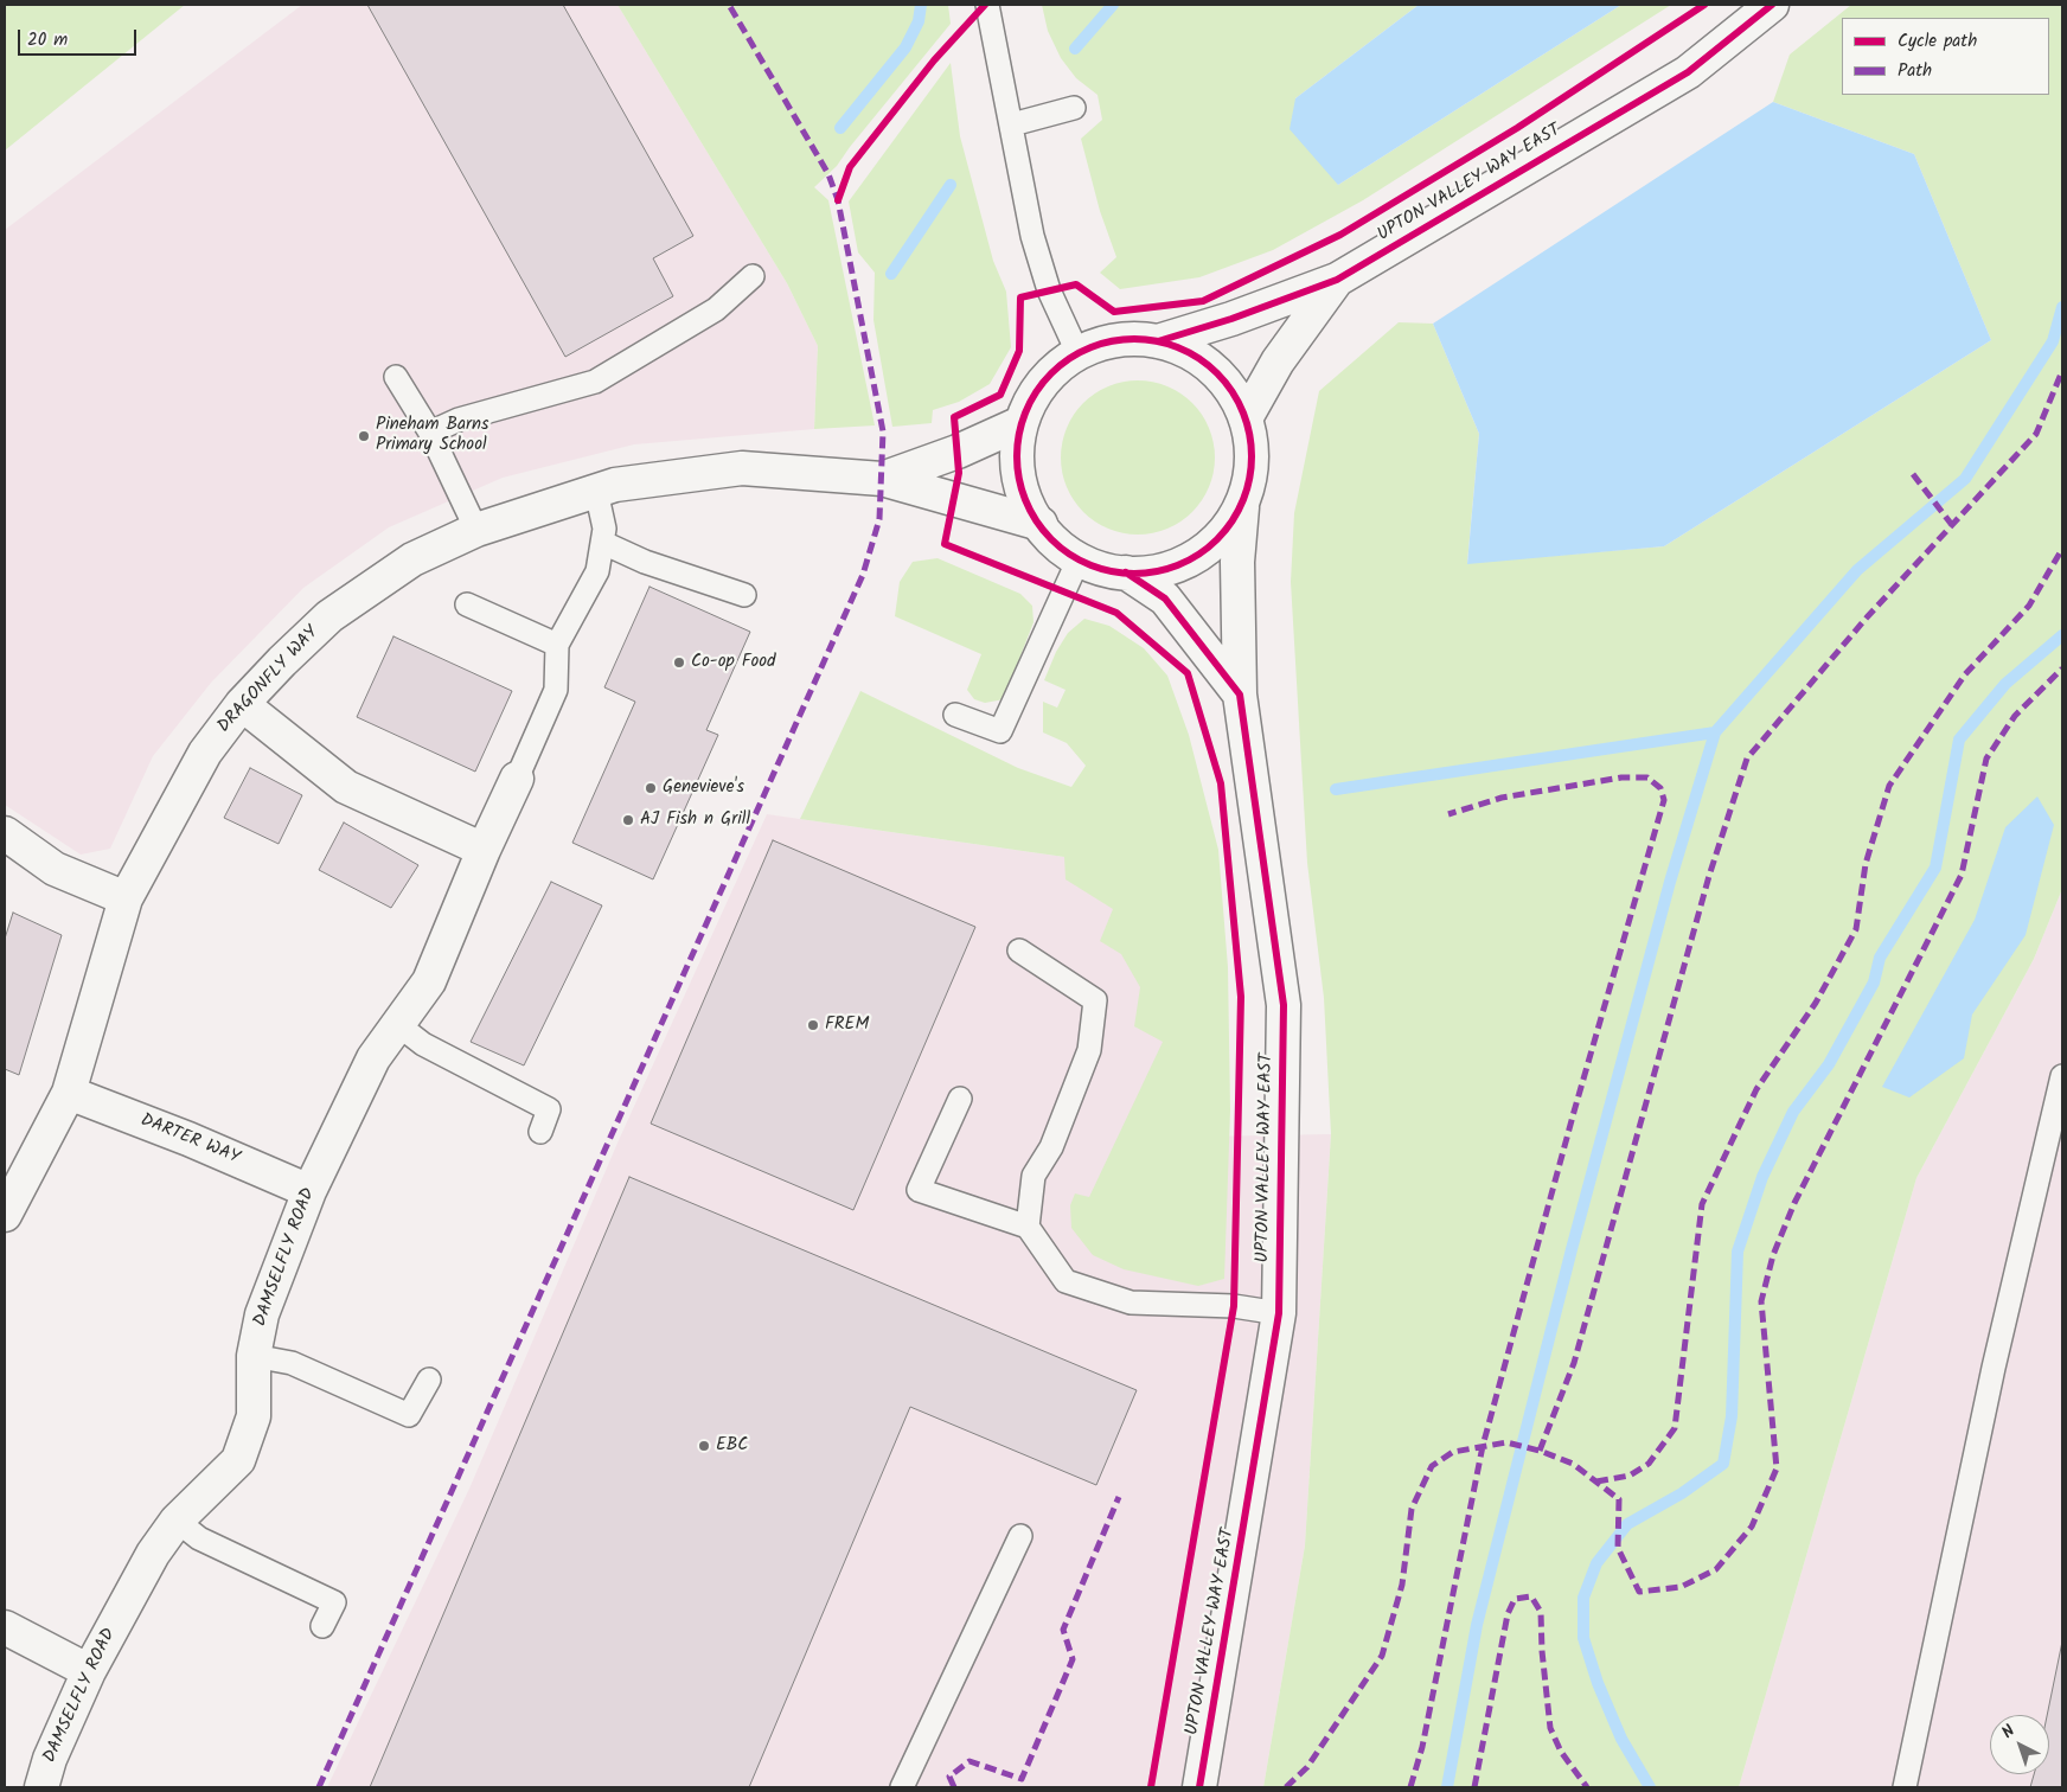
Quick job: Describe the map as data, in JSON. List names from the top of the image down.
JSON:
{
  "streets": {
    "street": [
      "UPTON VALLEY WAY EAST",
      "DRAGONFLY WAY",
      "DARTER WAY",
      "DAMSELFLY ROAD"
    ]
  },
  "crossings": [
    ["DRAGONFLY WAY", "DARTER WAY"],
    ["DARTER WAY", "DAMSELFLY ROAD"]
  ],
  "places": [
    "Pineham Barns Primary School",
    "Co-op Food",
    "Genevieve's",
    "AJ Fish n Grill",
    "FREM",
    "EBC"
  ],
  "legend": ["Cycle path", "Path"],
  "scale_bar": "20 m",
  "north": "top left"
}
